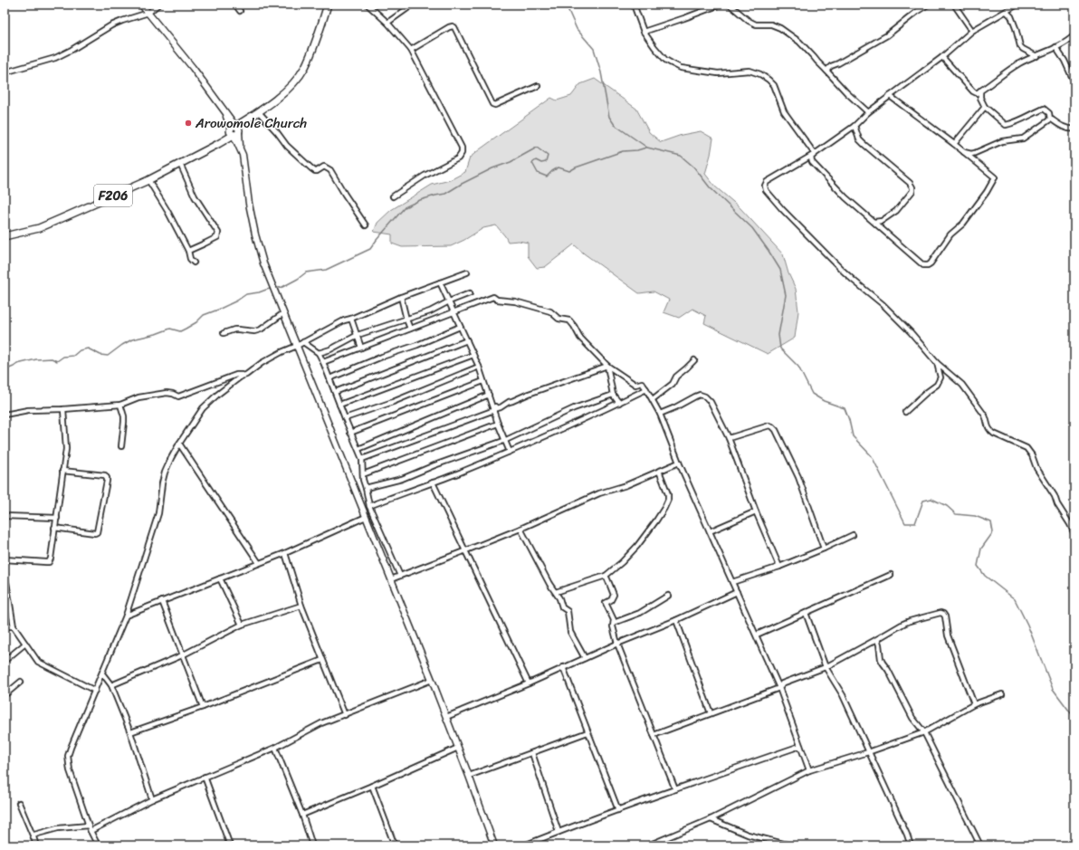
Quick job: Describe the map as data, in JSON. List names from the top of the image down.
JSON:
{
  "streets": {
    "main road": ["F206"]
  },
  "places": ["Arowomole Church"]
}
